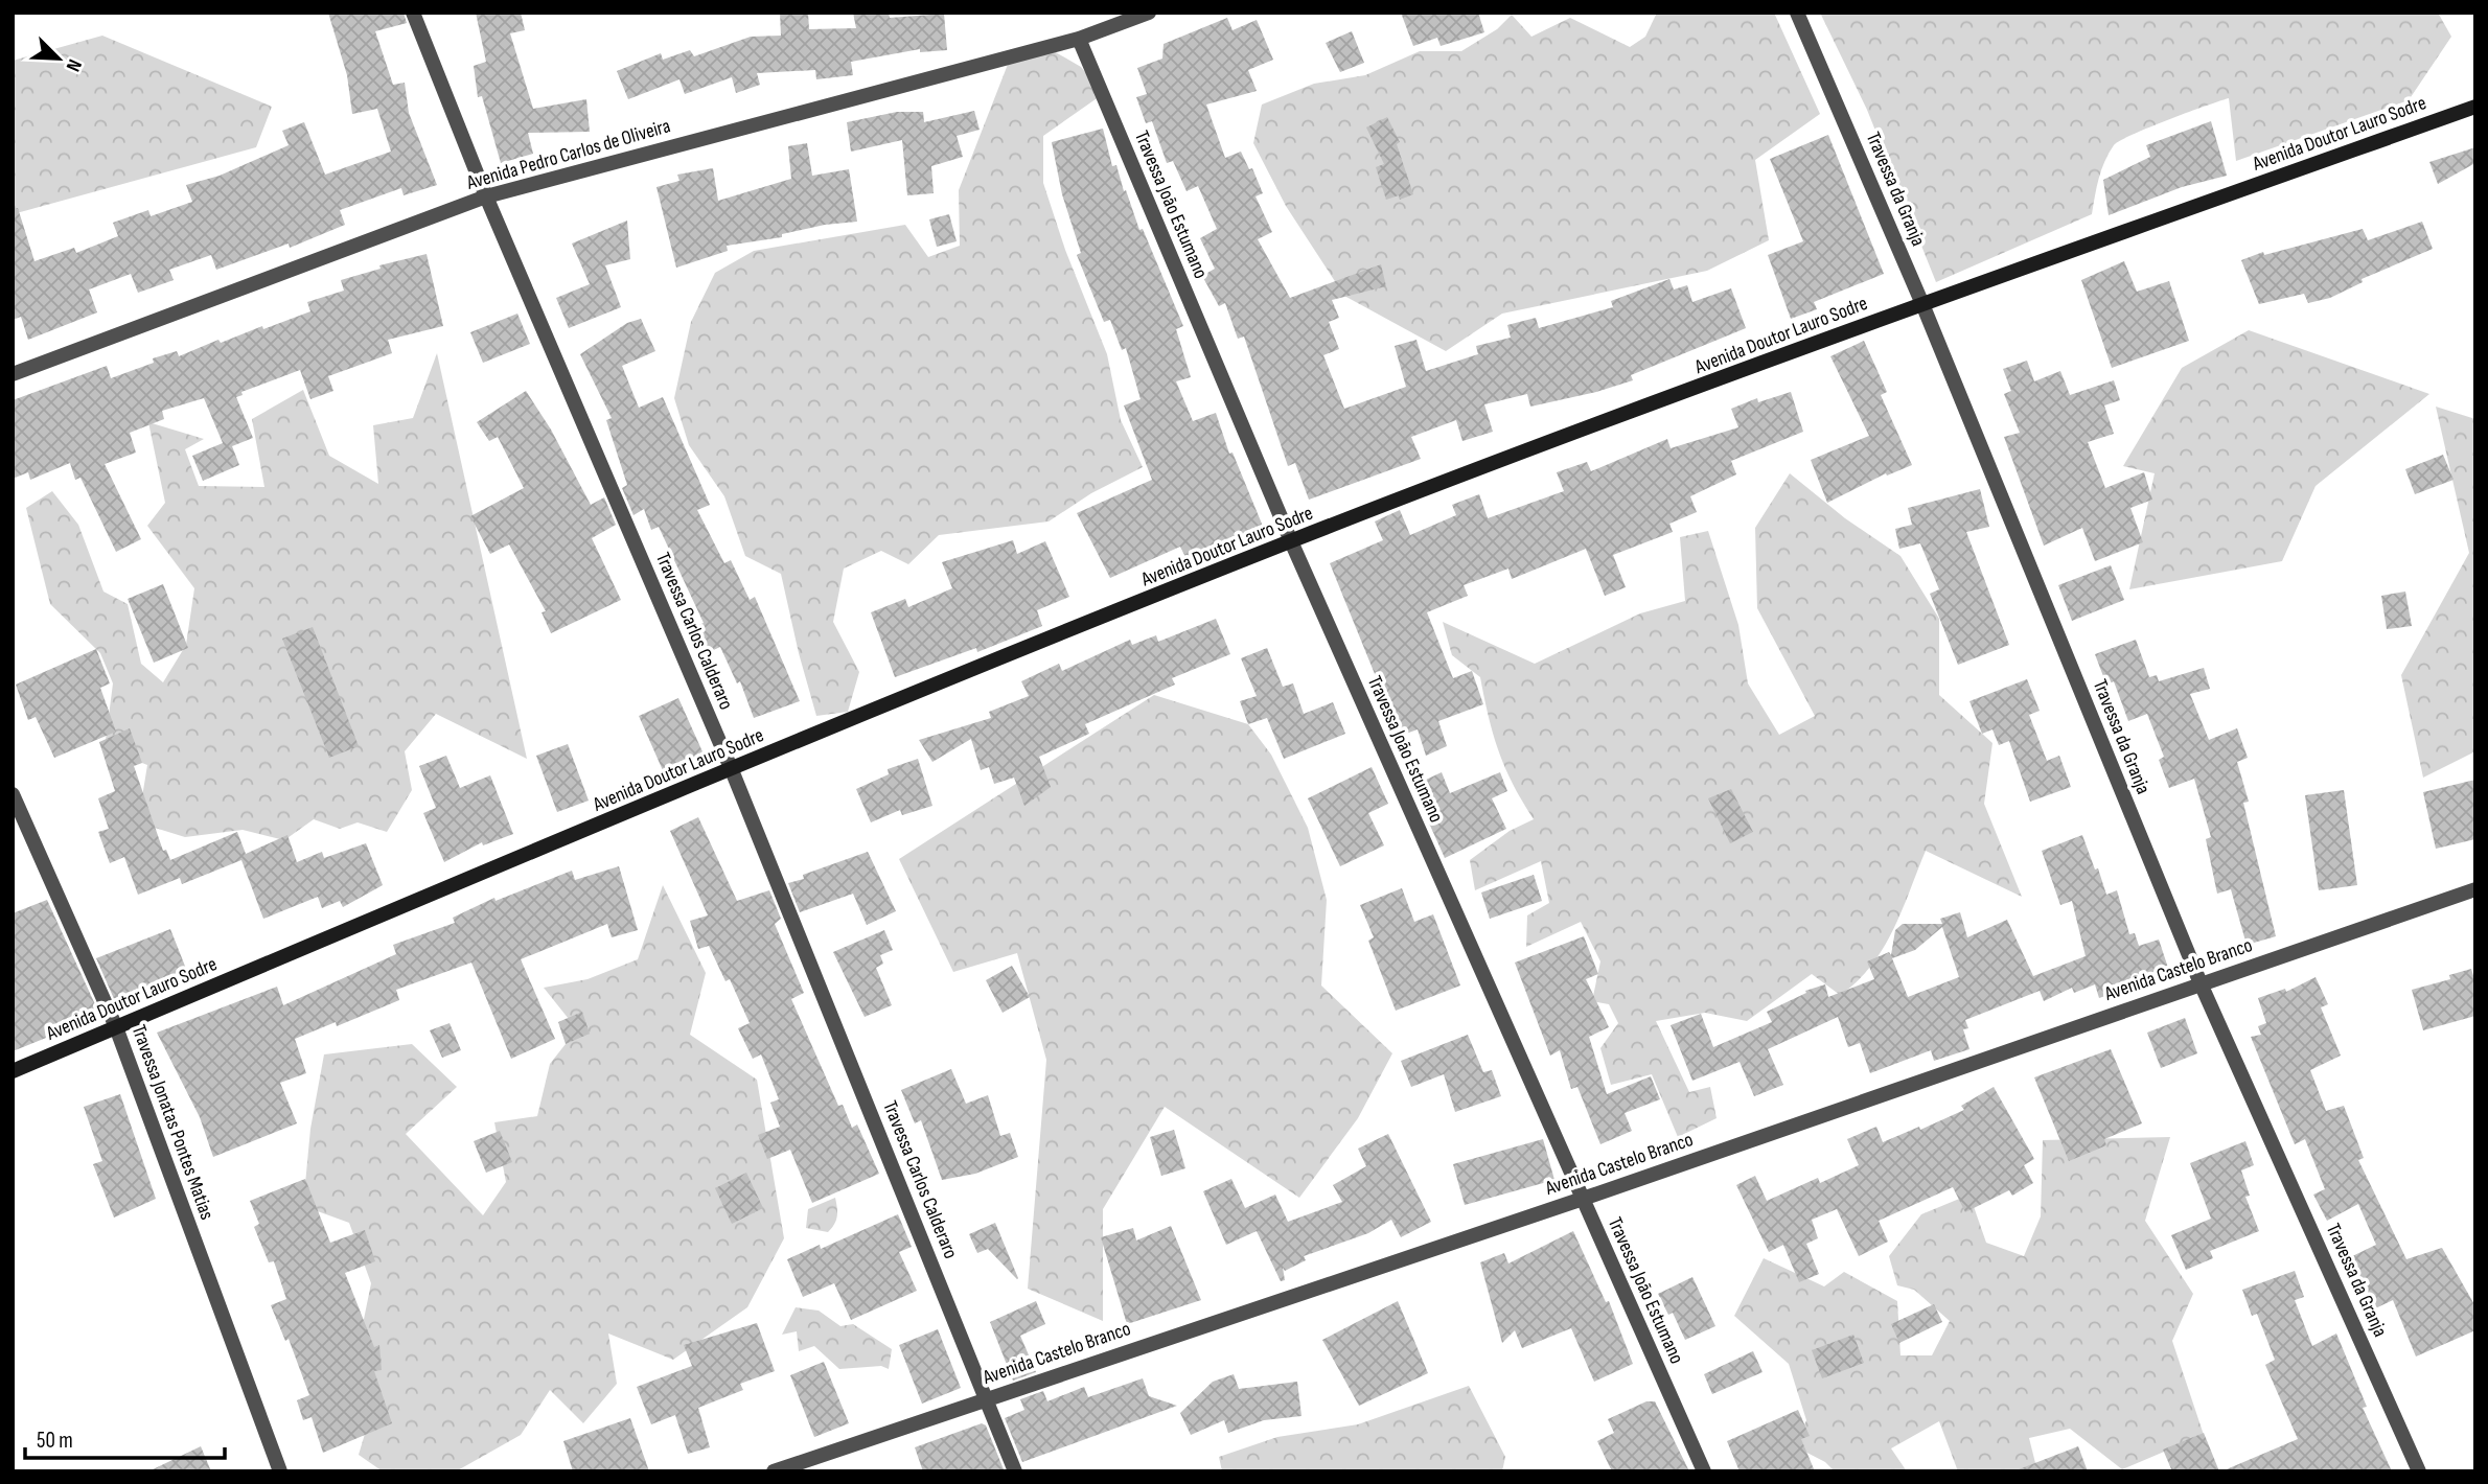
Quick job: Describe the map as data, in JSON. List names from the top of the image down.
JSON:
{
  "streets": {
    "street": [
      "Avenida Doutor Lauro Sodre",
      "Avenida Pedro Carlos de Oliveira",
      "Travessa da Granja",
      "Travessa João Estumano",
      "Travessa Carlos Calderaro",
      "Avenida Castelo Branco",
      "Travessa Jonatas Pontes Matias"
    ]
  },
  "crossings": [
    ["Avenida Doutor Lauro Sodre", "Travessa da Granja"],
    ["Avenida Doutor Lauro Sodre", "Travessa João Estumano"],
    ["Avenida Doutor Lauro Sodre", "Travessa Carlos Calderaro"],
    ["Avenida Doutor Lauro Sodre", "Travessa Jonatas Pontes Matias"],
    ["Avenida Pedro Carlos de Oliveira", "Travessa João Estumano"],
    ["Avenida Pedro Carlos de Oliveira", "Travessa Carlos Calderaro"],
    ["Travessa da Granja", "Avenida Castelo Branco"],
    ["Travessa João Estumano", "Avenida Castelo Branco"],
    ["Travessa Carlos Calderaro", "Avenida Castelo Branco"]
  ],
  "scale_bar": "50 m",
  "north": "bottom right"
}
